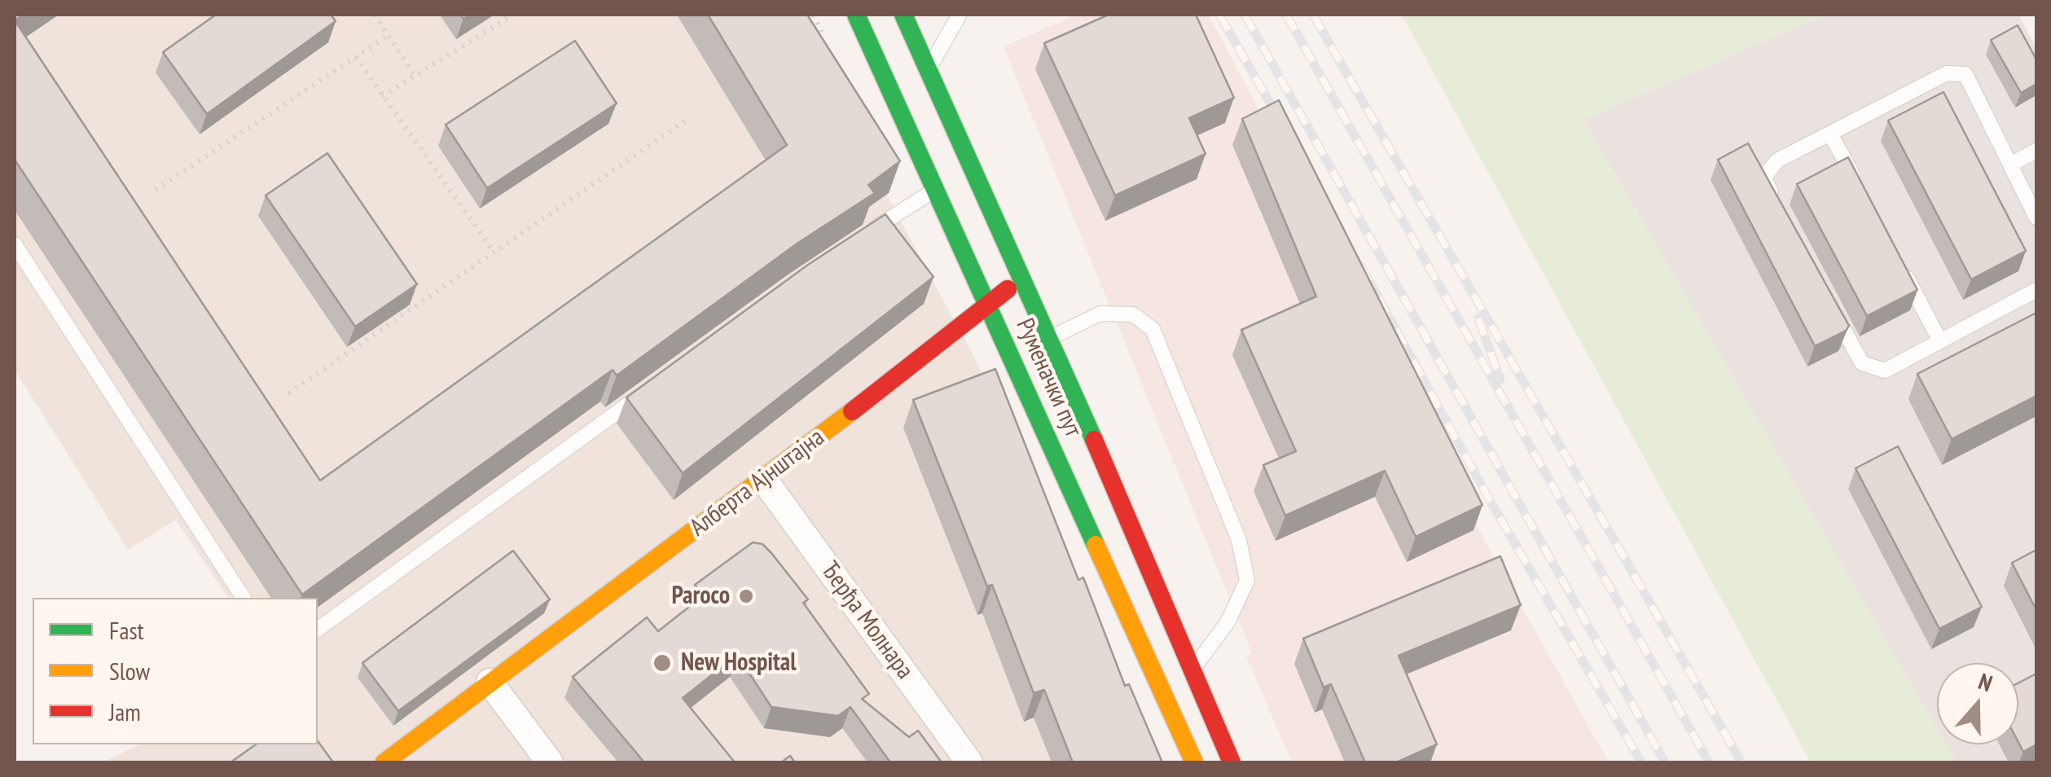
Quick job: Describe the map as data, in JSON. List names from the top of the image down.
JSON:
{
  "streets": {
    "main road": ["Руменачки пут", "Алберта Ајнштајна"],
    "street": ["Ђерђа Молнара"]
  },
  "crossings": [
    ["Руменачки пут", "Алберта Ајнштајна"],
    ["Алберта Ајнштајна", "Ђерђа Молнара"]
  ],
  "places": ["Paroco", "New Hospital"],
  "legend": ["Fast", "Slow", "Jam"],
  "north": "top"
}
